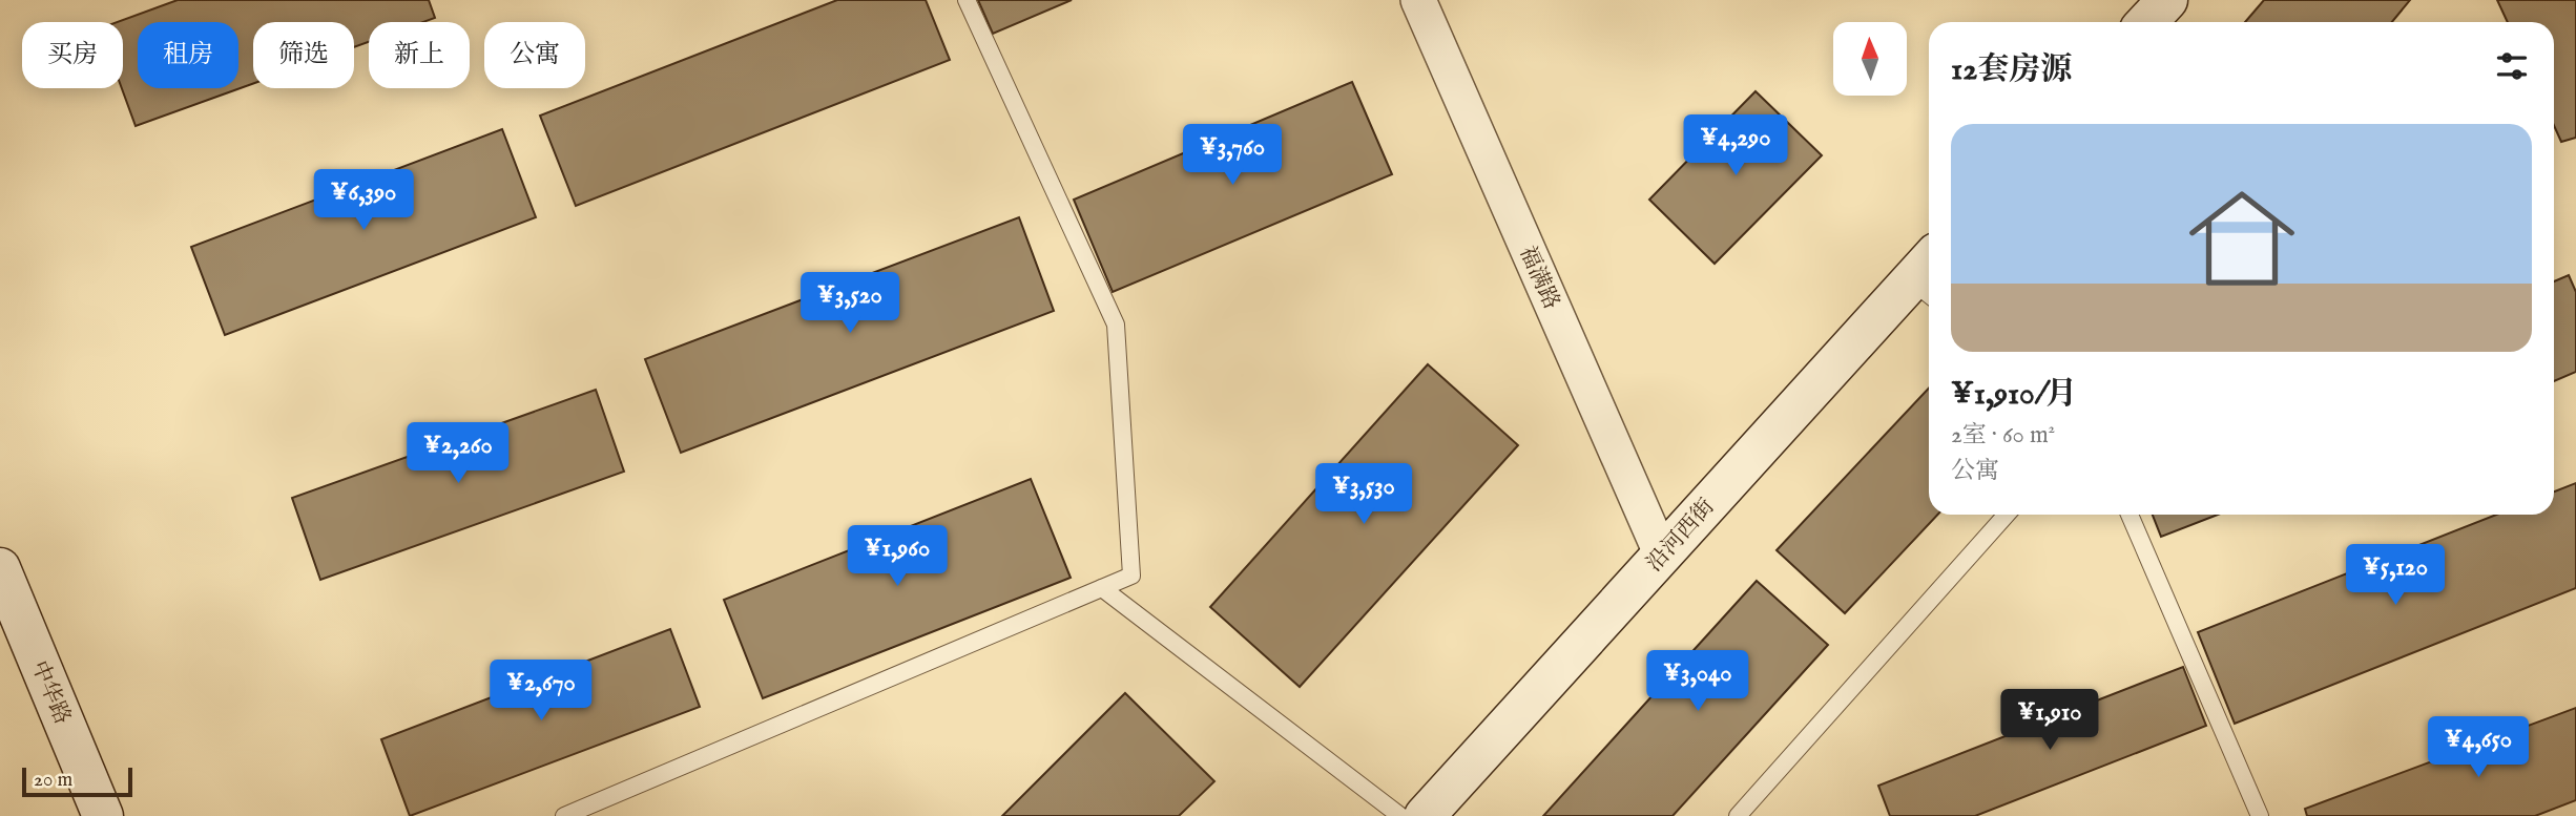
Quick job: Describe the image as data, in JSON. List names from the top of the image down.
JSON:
{
  "streets": {
    "street": ["福满路", "沿河西街", "中华路"]
  },
  "crossings": [
    ["福满路", "沿河西街"]
  ],
  "scale_bar": "20 m",
  "north": "top",
  "page": {
    "chip": [
      "买房",
      "租房",
      "筛选",
      "新上",
      "公寓"
    ],
    "heading": "12套房源",
    "list": [
      {
        "name": "¥1,910/月",
        "note": "2室 · 60 m² · 公寓"
      }
    ],
    "price": [
      "¥4,290",
      "¥3,760",
      "¥6,390",
      "¥3,520",
      "¥2,260",
      "¥3,530",
      "¥1,960",
      "¥5,120",
      "¥3,040",
      "¥2,670",
      "¥1,910",
      "¥4,650"
    ],
    "scale": "20 m"
  }
}
